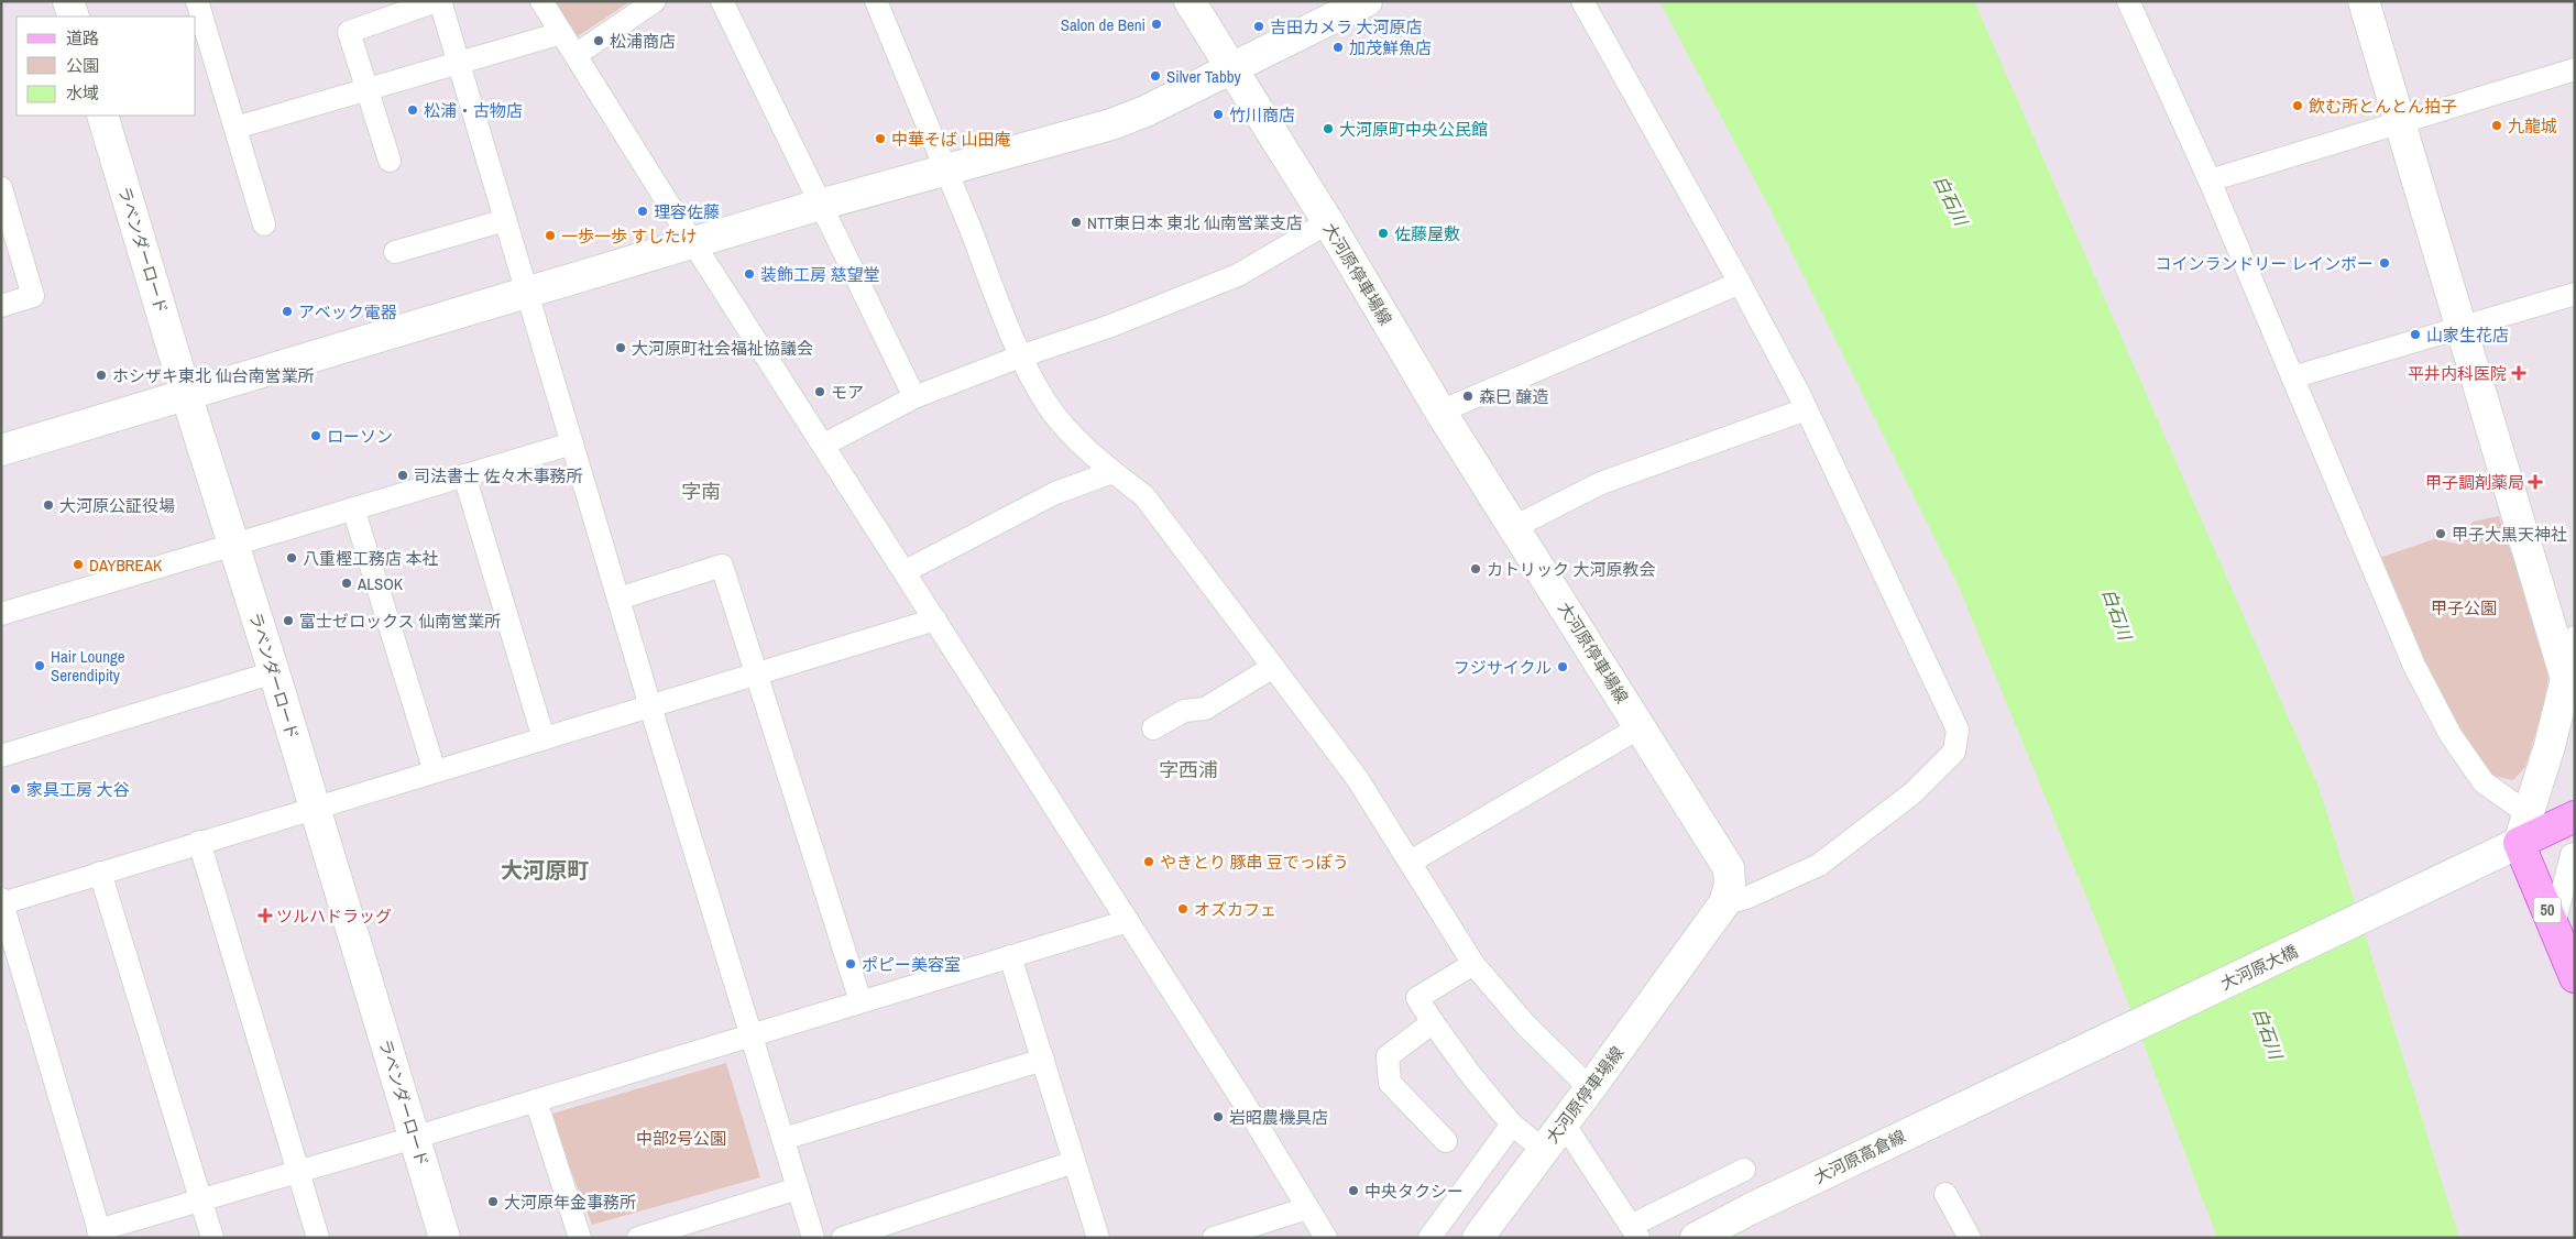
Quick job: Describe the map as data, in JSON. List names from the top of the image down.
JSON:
{
  "streets": {
    "main road": ["50"],
    "street": [
      "ラベンダーロード",
      "大河原停車場線",
      "大河原大橋",
      "大河原高倉線"
    ]
  },
  "crossings": [
    ["50", "大河原大橋"],
    ["大河原大橋", "大河原高倉線"]
  ],
  "districts": ["字南", "字西浦", "大河原町"],
  "water": ["白石川"],
  "parks": ["甲子公園", "中部2号公園"],
  "places": {
    "other": [
      "Salon de Beni",
      "吉田カメラ 大河原店",
      "松浦商店",
      "加茂鮮魚店",
      "Silver Tabby",
      "飲む所とんとん拍子",
      "松浦・古物店",
      "竹川商店",
      "九龍城",
      "大河原町中央公民館",
      "中華そば 山田庵",
      "理容佐藤",
      "NTT東日本 東北 仙南営業支店",
      "佐藤屋敷",
      "一歩一歩 すしたけ",
      "コインランドリー レインボー",
      "装飾工房 慈望堂",
      "アベック電器",
      "山家生花店",
      "大河原町社会福祉協議会",
      "ホシザキ東北 仙台南営業所",
      "モア",
      "森巳 醸造",
      "ローソン",
      "司法書士 佐々木事務所",
      "大河原公証役場",
      "甲子大黒天神社",
      "八重樫工務店 本社",
      "DAYBREAK",
      "カトリック 大河原教会",
      "ALSOK",
      "富士ゼロックス 仙南営業所",
      "Hair Lounge Serendipity",
      "フジサイクル",
      "家具工房 大谷",
      "やきとり 豚串 豆でっぽう",
      "オズカフェ",
      "ポピー美容室",
      "岩昭農機具店",
      "中央タクシー",
      "大河原年金事務所"
    ],
    "health": ["平井内科医院", "甲子調剤薬局", "ツルハドラッグ"]
  },
  "legend": ["道路", "公園", "水域"]
}
